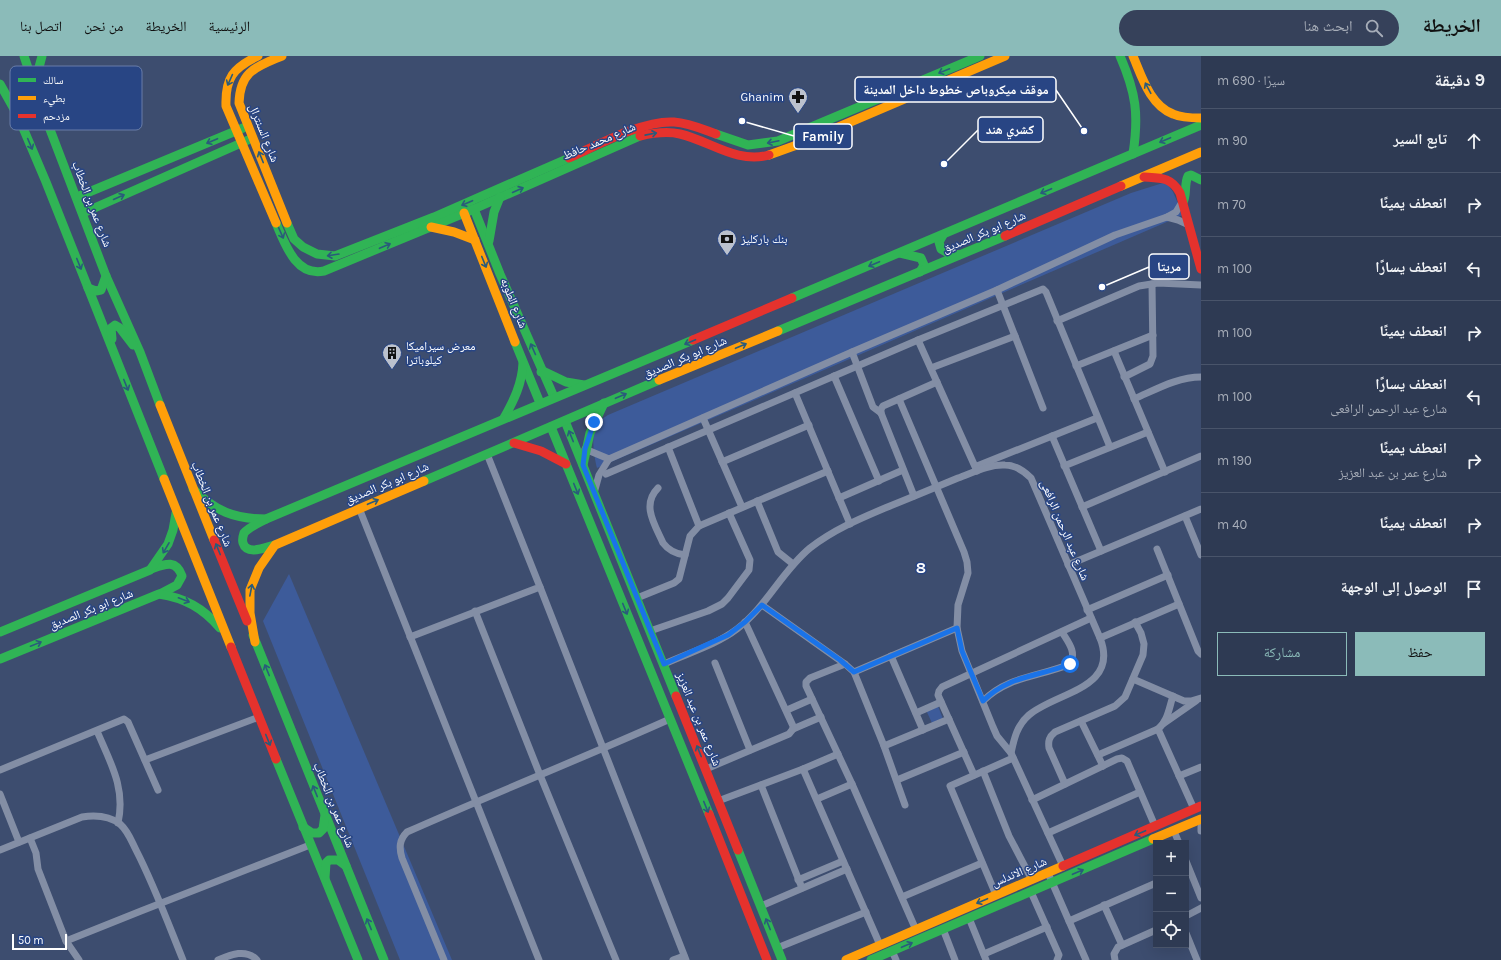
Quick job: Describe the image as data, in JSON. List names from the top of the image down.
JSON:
{
  "streets": {
    "street": [
      "شارع السنترال",
      "شارع محمد حافظ",
      "شارع عمر بن الخطاب",
      "شارع ابو بكر الصديق",
      "شارع الطوبه",
      "شارع عبد الرحمن الرافعى",
      "شارع عمر بن عبد العزيز",
      "شارع الاندلس"
    ]
  },
  "crossings": [
    ["شارع السنترال", "شارع محمد حافظ"],
    ["شارع محمد حافظ", "شارع الطوبه"],
    ["شارع عمر بن الخطاب", "شارع ابو بكر الصديق"],
    ["شارع ابو بكر الصديق", "شارع الطوبه"],
    ["شارع ابو بكر الصديق", "شارع عمر بن عبد العزيز"],
    ["شارع عبد الرحمن الرافعى", "شارع عمر بن عبد العزيز"]
  ],
  "districts": ["8"],
  "places": {
    "pharmacy": ["Ghanim"],
    "other": [
      "Family",
      "موقف ميكروباص خطوط داخل المدينة",
      "كشري هند",
      "مريتا"
    ],
    "bank": ["بنك باركليز"],
    "building": ["معرض سيراميكا كيلوباترا"]
  },
  "legend": ["سالك", "بطيء", "مزدحم"],
  "scale_bar": "50 m",
  "page": {
    "header": "الخريطة",
    "search": "ابحث هنا",
    "nav": [
      "الرئيسية",
      "الخريطة",
      "من نحن",
      "اتصل بنا"
    ],
    "heading": ["9 دقيقة", "سيرًا · 690 m"],
    "list": [
      ["تابع السير", "90 m"],
      ["انعطف يمينًا", "70 m"],
      ["انعطف يسارًا", "100 m"],
      ["انعطف يمينًا", "100 m"],
      ["انعطف يسارًا", "شارع عبد الرحمن الرافعى", "100 m"],
      ["انعطف يمينًا", "شارع عمر بن عبد العزيز", "190 m"],
      ["انعطف يمينًا", "40 m"],
      "الوصول إلى الوجهة"
    ],
    "buttons": ["حفظ", "مشاركة"],
    "map_buttons": ["+", "−"],
    "scale": "50 m"
  }
}
